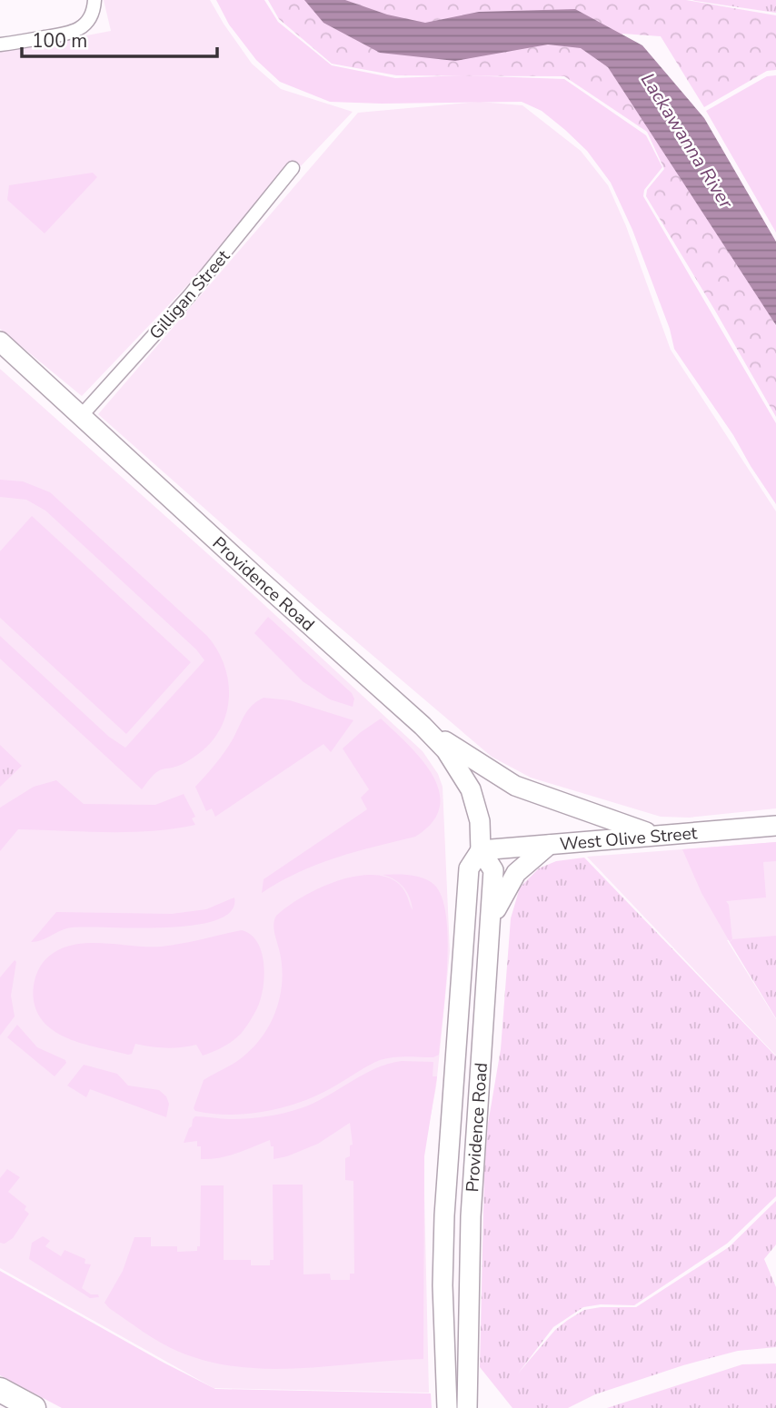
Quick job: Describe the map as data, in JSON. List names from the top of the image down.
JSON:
{
  "streets": {
    "main road": ["Providence Road", "West Olive Street"],
    "street": ["Gilligan Street"]
  },
  "crossings": [
    ["Gilligan Street", "Providence Road"],
    ["Providence Road", "West Olive Street"]
  ],
  "water": ["Lackawanna River"],
  "scale_bar": "100 m"
}
